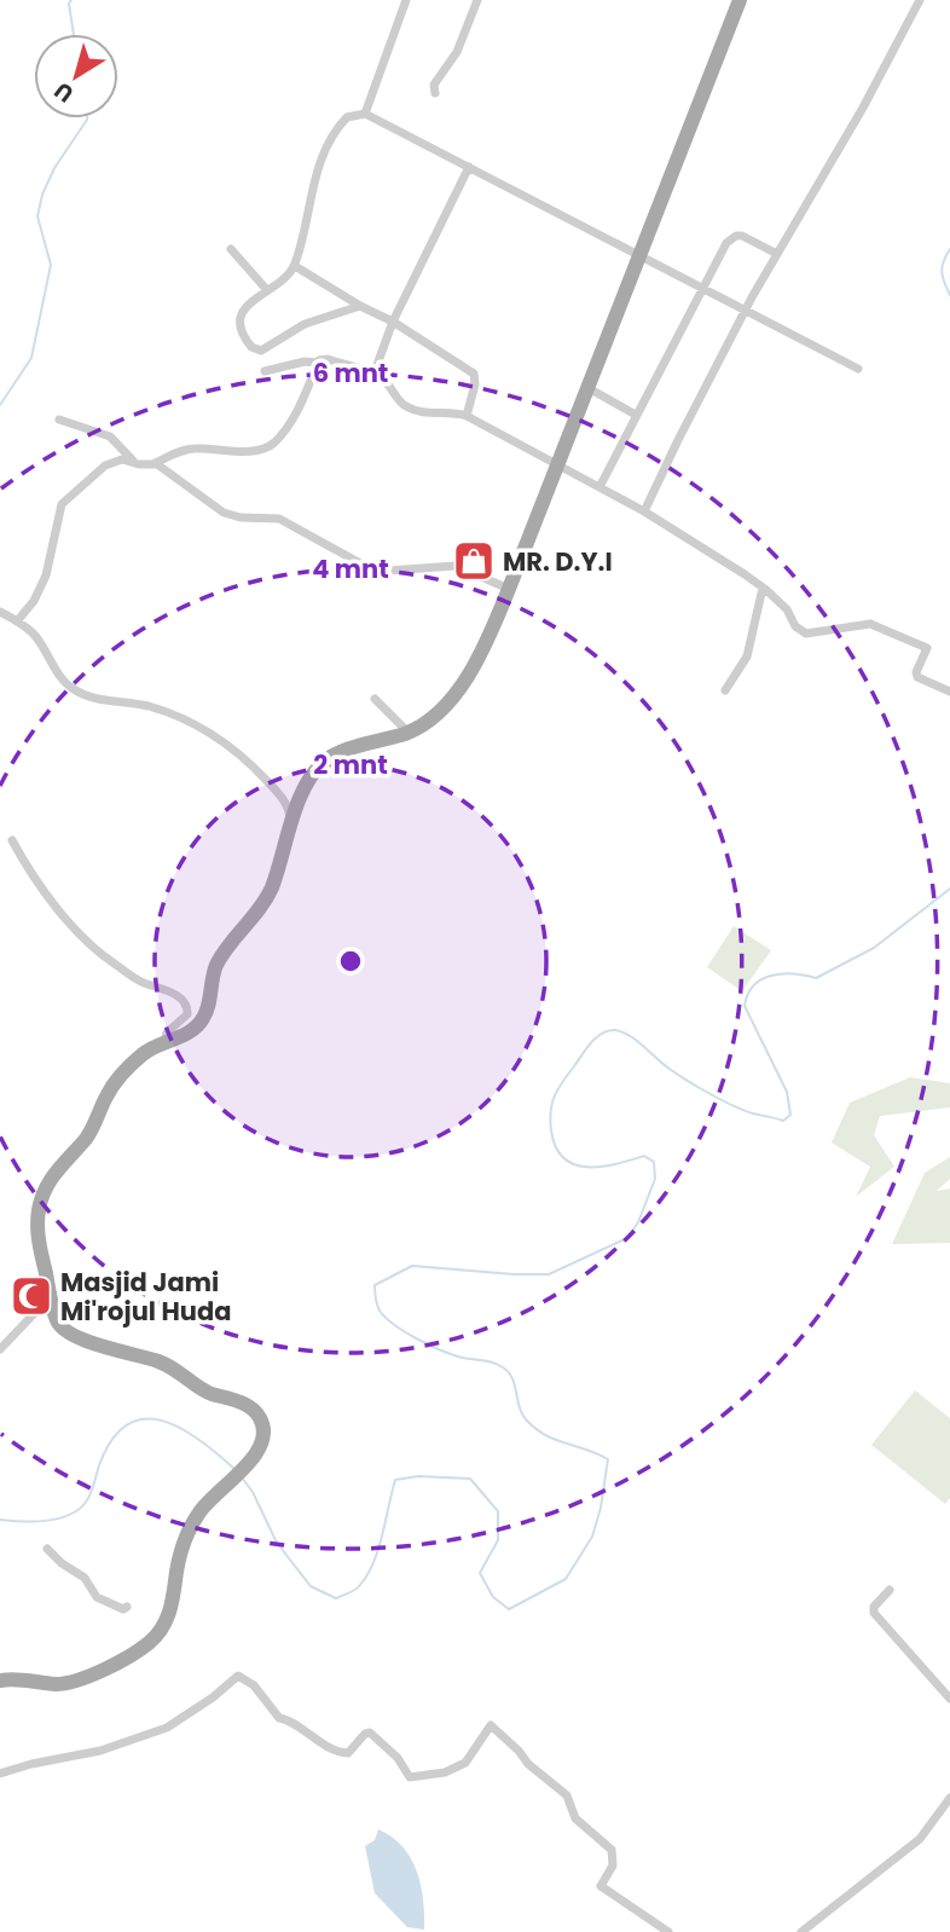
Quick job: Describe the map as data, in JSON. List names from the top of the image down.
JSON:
{
  "places": {
    "shop": ["MR. D.Y.I"],
    "mosque": ["Masjid Jami Mi'rojul Huda"]
  },
  "north": "bottom left",
  "rings": ["6 mnt", "4 mnt", "2 mnt"]
}
